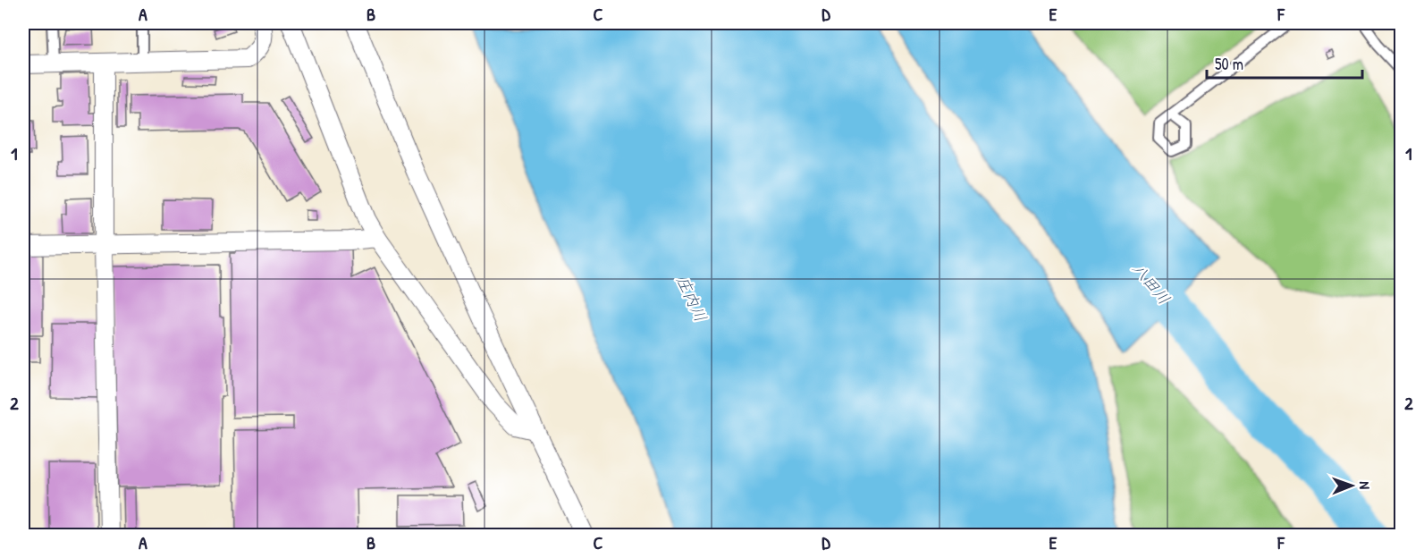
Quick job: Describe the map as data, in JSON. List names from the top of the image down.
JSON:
{
  "water": ["八田川", "庄内川"],
  "scale_bar": "50 m",
  "north": "right",
  "grid": {
    "columns": [
      "A",
      "B",
      "C",
      "D",
      "E",
      "F"
    ],
    "rows": ["1", "2"]
  }
}
